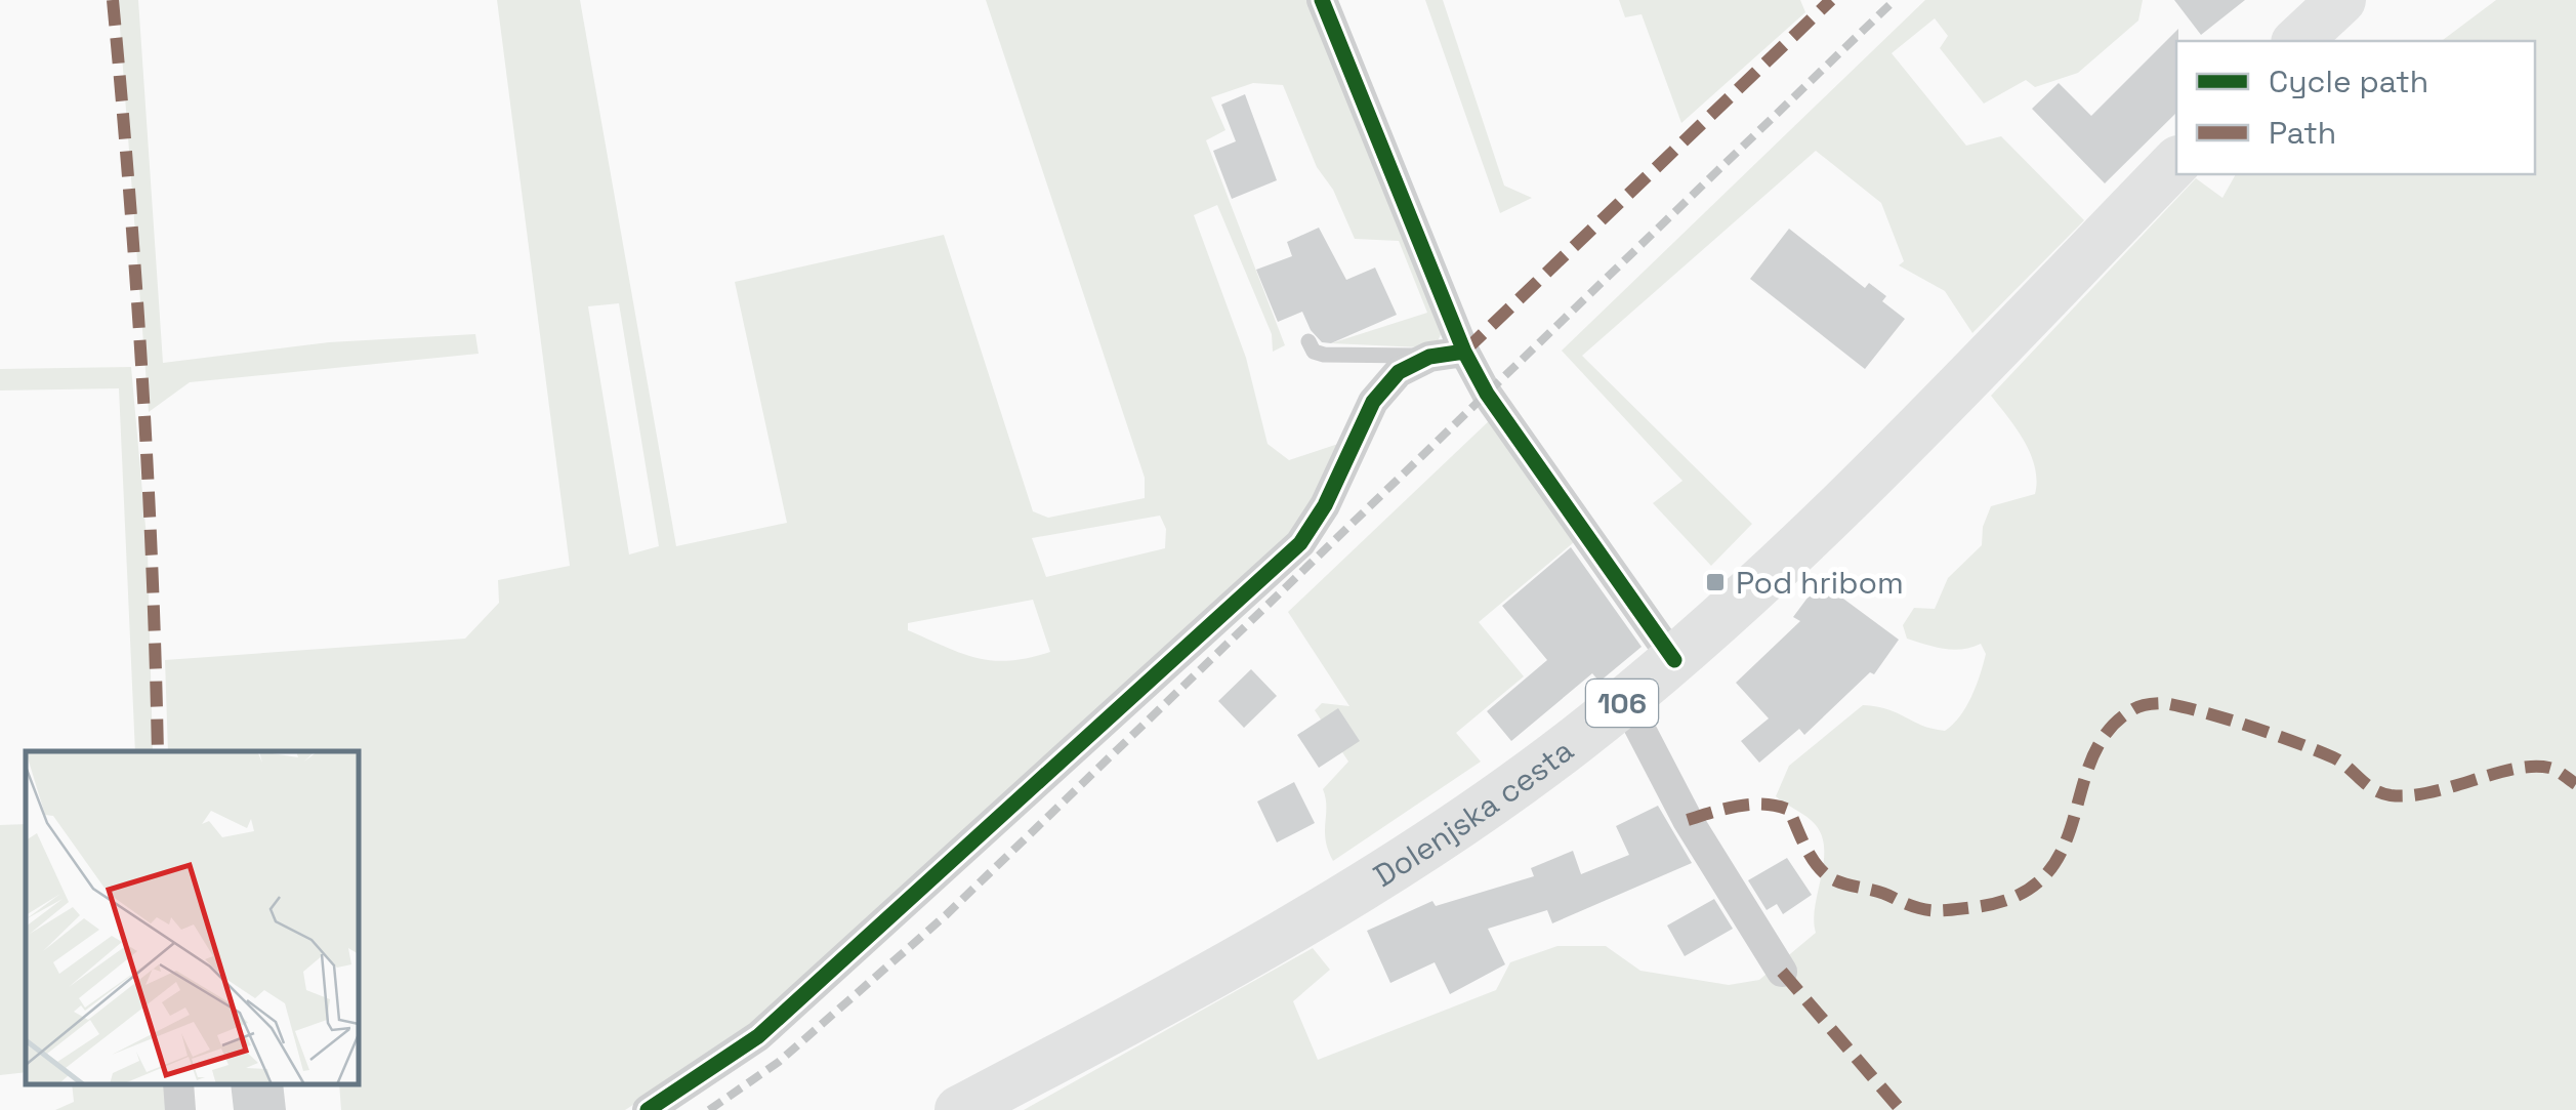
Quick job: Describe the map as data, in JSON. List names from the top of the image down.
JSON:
{
  "streets": {
    "main road": ["106", "Dolenjska cesta"]
  },
  "places": {
    "transit": ["Pod hribom"]
  },
  "legend": ["Cycle path", "Path"]
}
